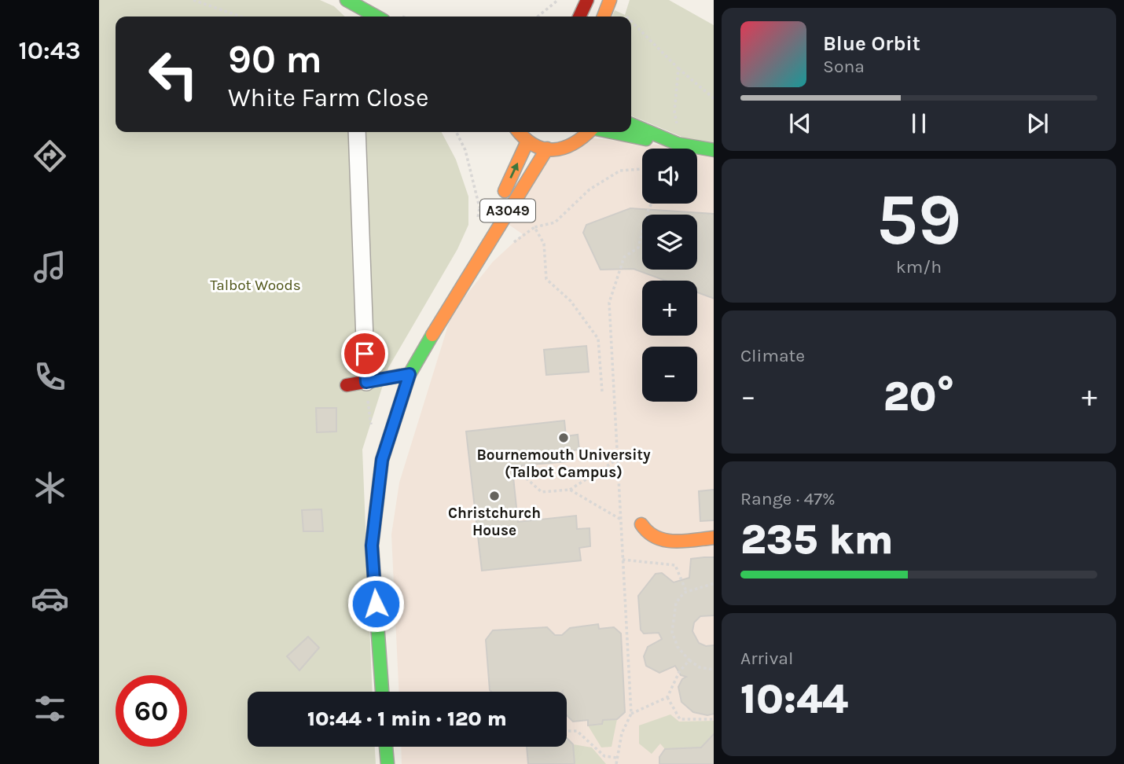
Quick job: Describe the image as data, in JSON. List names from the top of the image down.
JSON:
{
  "streets": {
    "main road": ["A3049"]
  },
  "parks": ["Talbot Woods"],
  "places": ["Bournemouth University (Talbot Campus)", "Christchurch House"],
  "page": {
    "tabs": "10:43",
    "turn": ["90 m", "White Farm Close"],
    "song": ["Blue Orbit", "Sona"],
    "map_buttons": ["+", "−"],
    "tile": [
      ["59", "km/h"],
      "Climate",
      ["Range · 47%", "235 km"],
      ["Arrival", "10:44"]
    ],
    "heat": ["−", "20°", "+"],
    "limit": "60",
    "trip": "10:44 · 1 min · 120 m"
  }
}
